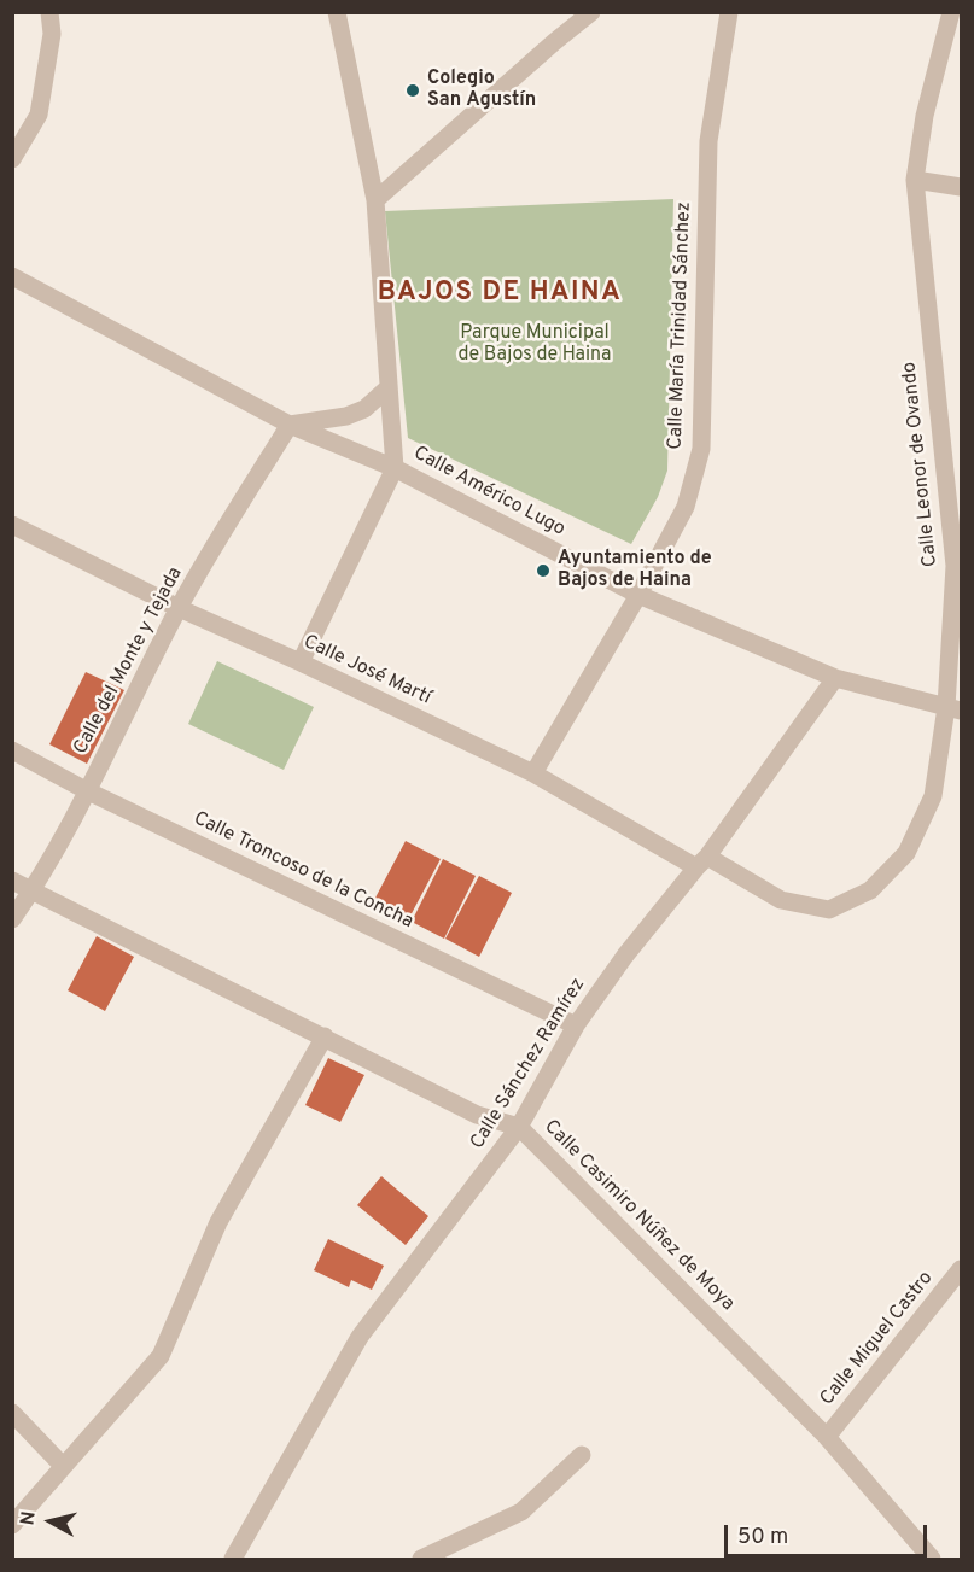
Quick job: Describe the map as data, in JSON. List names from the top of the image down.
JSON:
{
  "streets": {
    "street": [
      "Calle María Trinidad Sánchez",
      "Calle Leonor de Ovando",
      "Calle Américo Lugo",
      "Calle del Monte y Tejada",
      "Calle José Martí",
      "Calle Troncoso de la Concha",
      "Calle Sánchez Ramírez",
      "Calle Casimiro Núñez de Moya",
      "Calle Miguel Castro"
    ]
  },
  "crossings": [
    ["Calle María Trinidad Sánchez", "Calle Américo Lugo"],
    ["Calle María Trinidad Sánchez", "Calle José Martí"],
    ["Calle Leonor de Ovando", "Calle Américo Lugo"],
    ["Calle Leonor de Ovando", "Calle José Martí"],
    ["Calle Leonor de Ovando", "Calle Sánchez Ramírez"],
    ["Calle Américo Lugo", "Calle del Monte y Tejada"],
    ["Calle Américo Lugo", "Calle Sánchez Ramírez"],
    ["Calle del Monte y Tejada", "Calle José Martí"],
    ["Calle del Monte y Tejada", "Calle Troncoso de la Concha"],
    ["Calle del Monte y Tejada", "Calle Casimiro Núñez de Moya"],
    ["Calle José Martí", "Calle Sánchez Ramírez"],
    ["Calle Troncoso de la Concha", "Calle Sánchez Ramírez"],
    ["Calle Sánchez Ramírez", "Calle Casimiro Núñez de Moya"],
    ["Calle Casimiro Núñez de Moya", "Calle Miguel Castro"]
  ],
  "districts": ["BAJOS DE HAINA"],
  "parks": ["Parque Municipal de Bajos de Haina"],
  "places": ["Colegio San Agustín", "Ayuntamiento de Bajos de Haina"],
  "scale_bar": "50 m",
  "north": "left"
}
